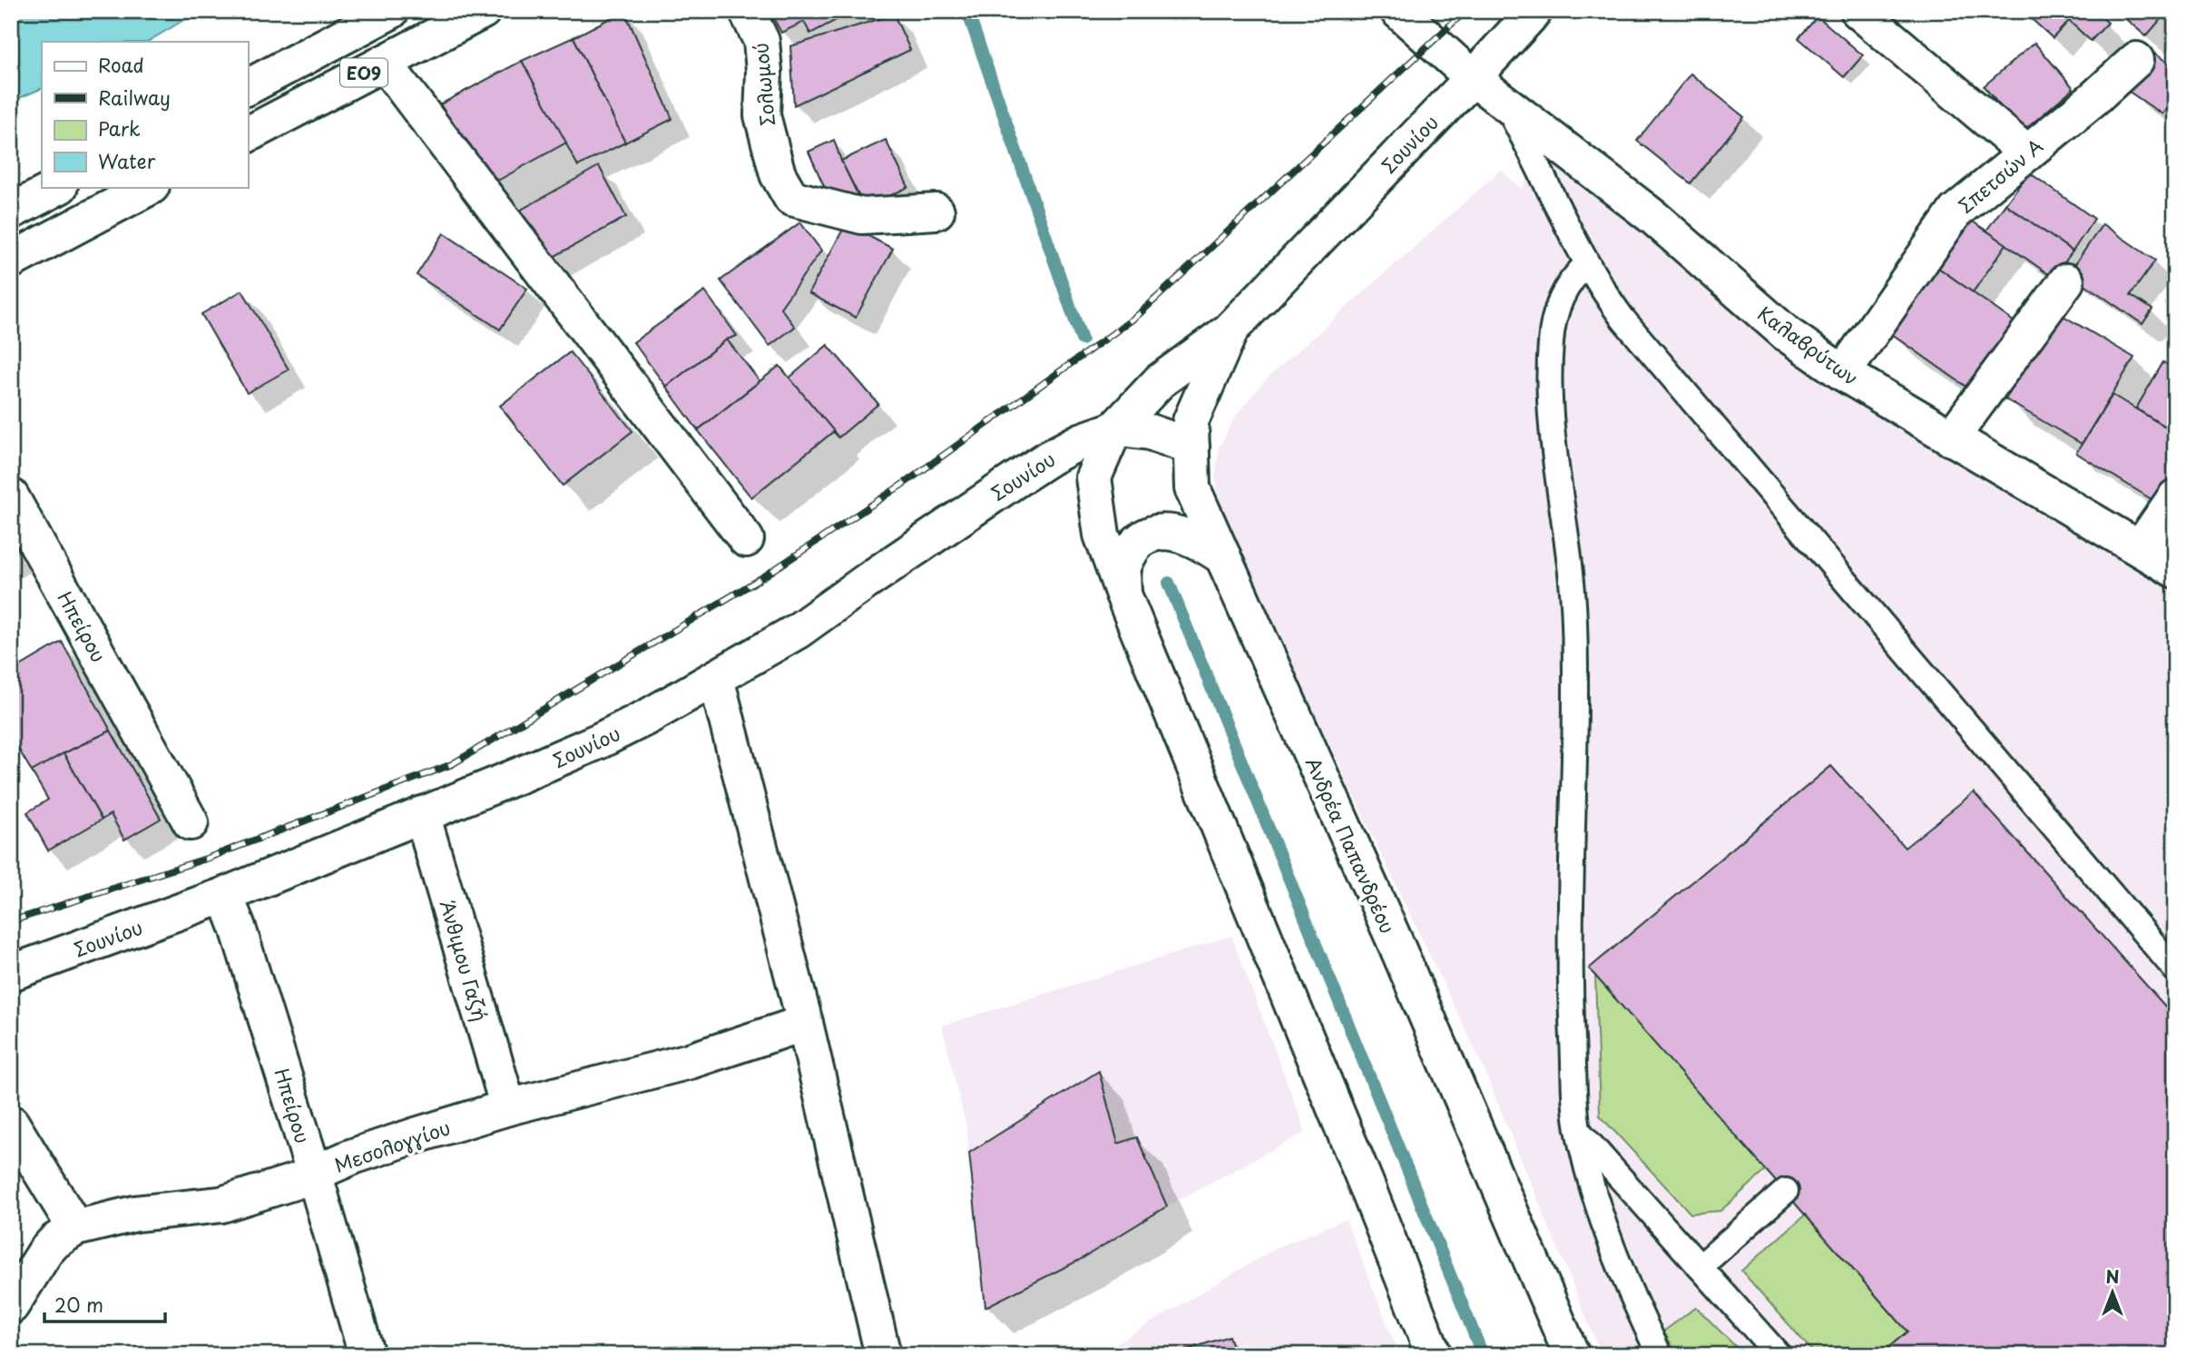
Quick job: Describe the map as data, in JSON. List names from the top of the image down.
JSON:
{
  "streets": {
    "street": [
      "ΕΟ9",
      "Σολωμού",
      "Σουνίου",
      "Σπετσών Α",
      "Καλαβρύτων",
      "Ηπείρου",
      "Ανδρέα Παπανδρέου",
      "Άνθιμου Γαζή",
      "Μεσολογγίου"
    ]
  },
  "crossings": [
    ["Σουνίου", "Καλαβρύτων"],
    ["Σουνίου", "Ηπείρου"],
    ["Σουνίου", "Ανδρέα Παπανδρέου"],
    ["Σουνίου", "Άνθιμου Γαζή"],
    ["Σπετσών Α", "Καλαβρύτων"],
    ["Ηπείρου", "Μεσολογγίου"],
    ["Άνθιμου Γαζή", "Μεσολογγίου"]
  ],
  "legend": [
    "Road",
    "Railway",
    "Park",
    "Water"
  ],
  "scale_bar": "20 m",
  "north": "top"
}
